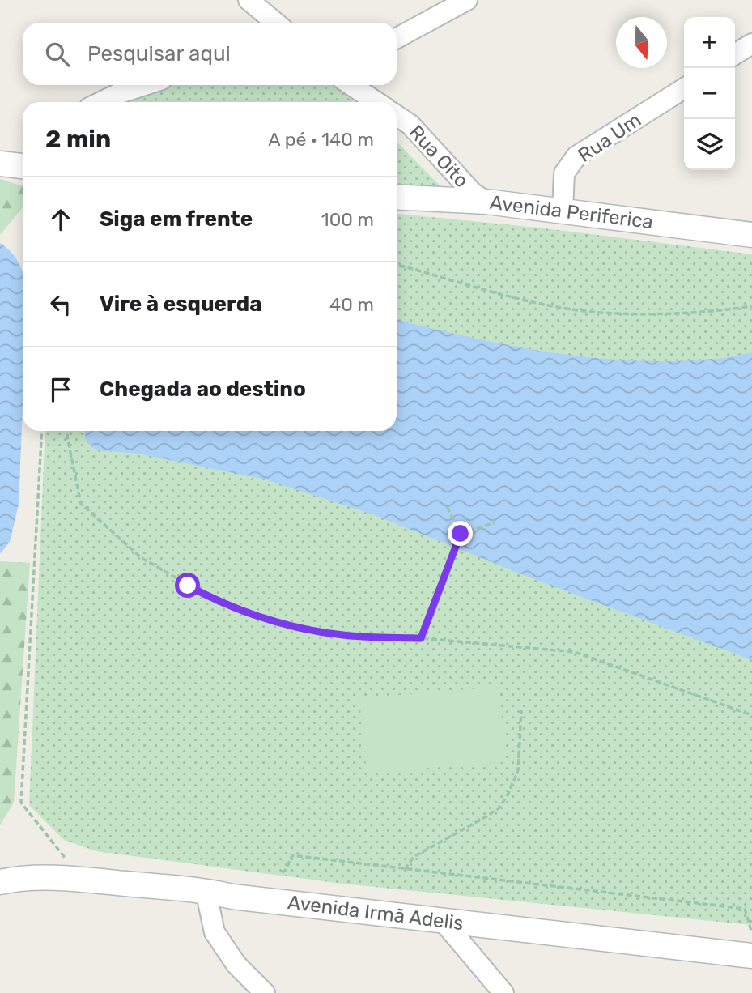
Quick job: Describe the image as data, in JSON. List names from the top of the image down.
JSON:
{
  "streets": {
    "street": [
      "Rua Um",
      "Rua Oito",
      "Avenida Periferica",
      "Avenida Irmã Adelis"
    ]
  },
  "crossings": [
    ["Rua Um", "Avenida Periferica"],
    ["Rua Oito", "Avenida Periferica"]
  ],
  "north": "bottom",
  "page": {
    "map_buttons": ["+", "−"],
    "search": "Pesquisar aqui",
    "heading": ["2 min", "A pé · 140 m"],
    "list": [
      ["Siga em frente", "100 m"],
      ["Vire à esquerda", "40 m"],
      "Chegada ao destino"
    ]
  }
}
